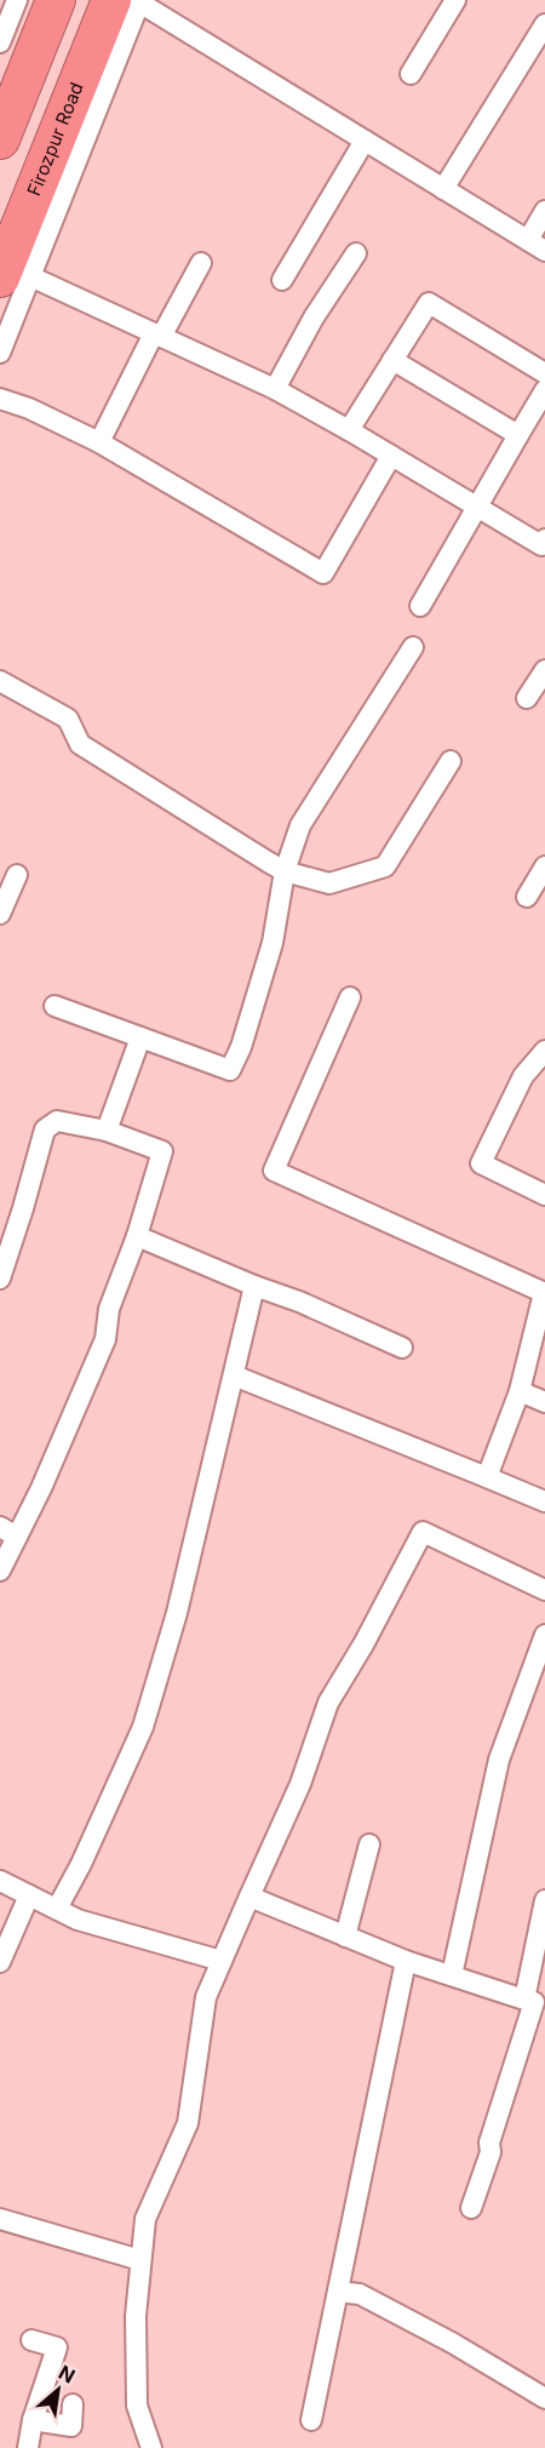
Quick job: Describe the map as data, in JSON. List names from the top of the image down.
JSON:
{
  "streets": {
    "highway": ["Firozpur Road"]
  },
  "north": "top right"
}
